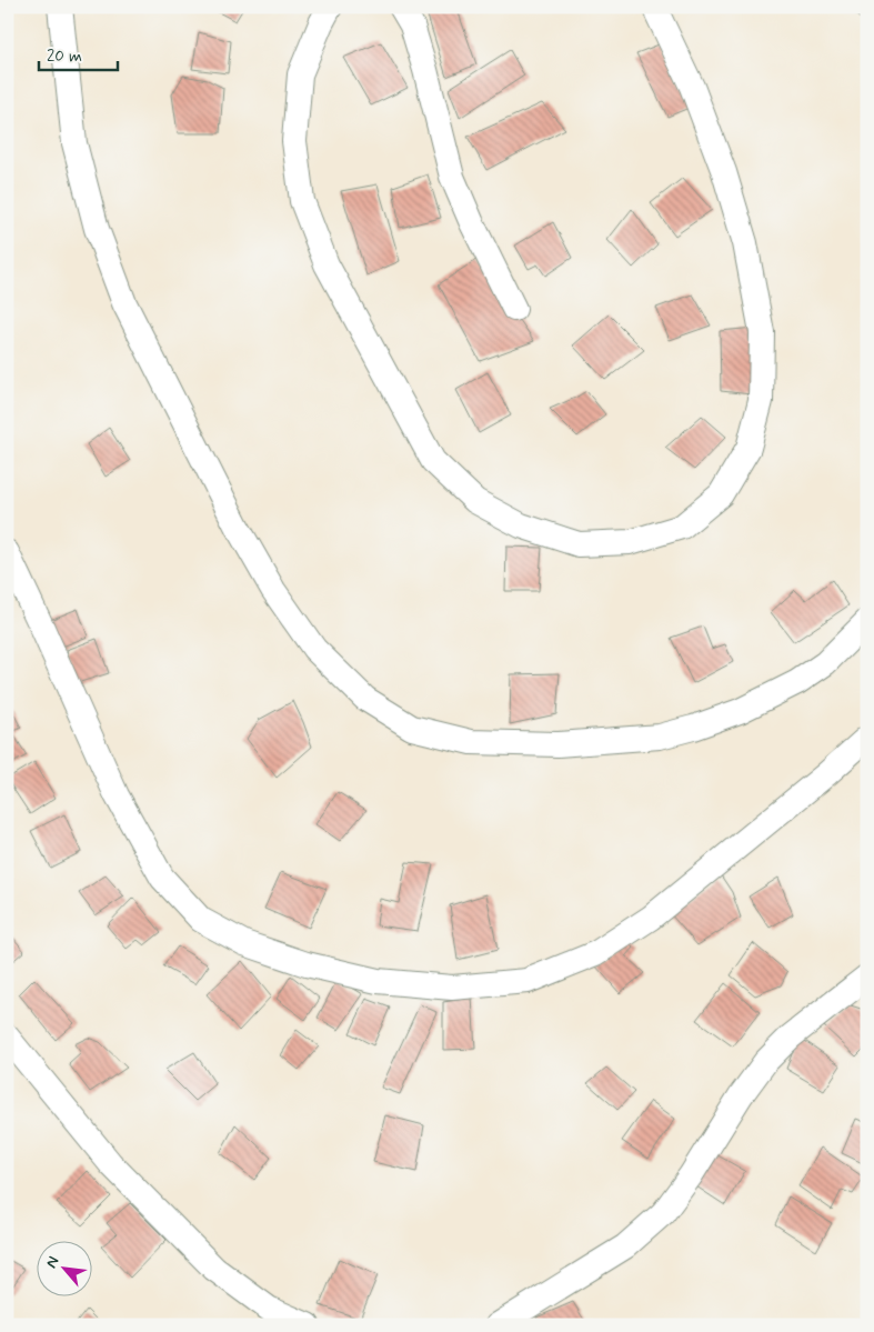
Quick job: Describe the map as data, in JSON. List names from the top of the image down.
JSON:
{
  "scale_bar": "20 m",
  "north": "top left"
}
